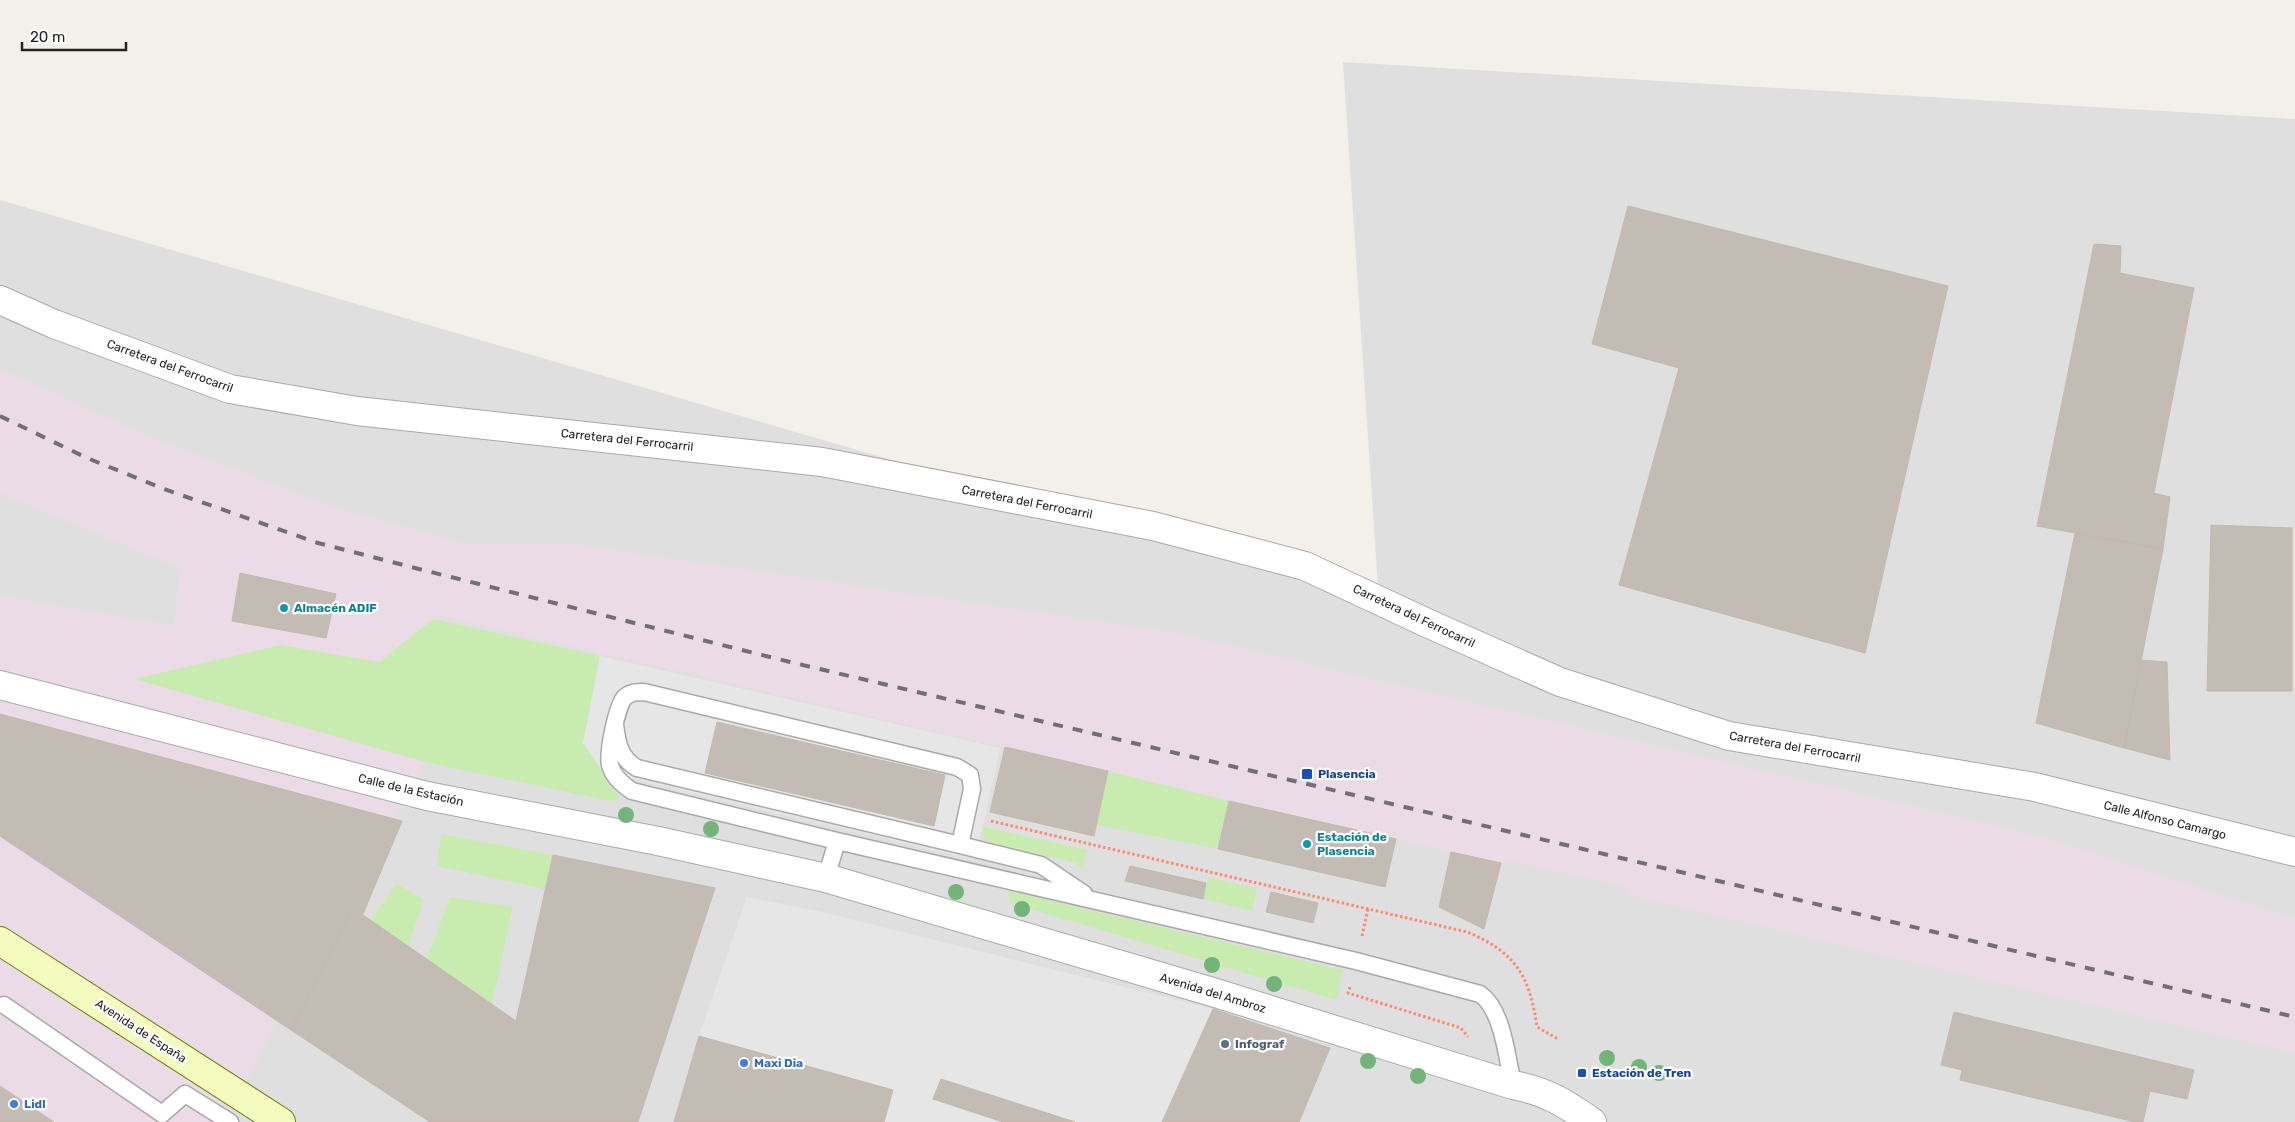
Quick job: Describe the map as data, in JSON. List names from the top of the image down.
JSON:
{
  "streets": {
    "main road": ["Avenida de España"],
    "street": [
      "Carretera del Ferrocarril",
      "Calle de la Estación",
      "Calle Alfonso Camargo",
      "Avenida del Ambroz"
    ]
  },
  "crossings": [
    ["Carretera del Ferrocarril", "Calle Alfonso Camargo"],
    ["Calle de la Estación", "Avenida del Ambroz"]
  ],
  "places": {
    "other": [
      "Almacén ADIF",
      "Estación de Plasencia",
      "Infograf",
      "Maxi Dia",
      "Lidl"
    ],
    "transit": ["Plasencia", "Estación de Tren"]
  },
  "scale_bar": "20 m"
}
